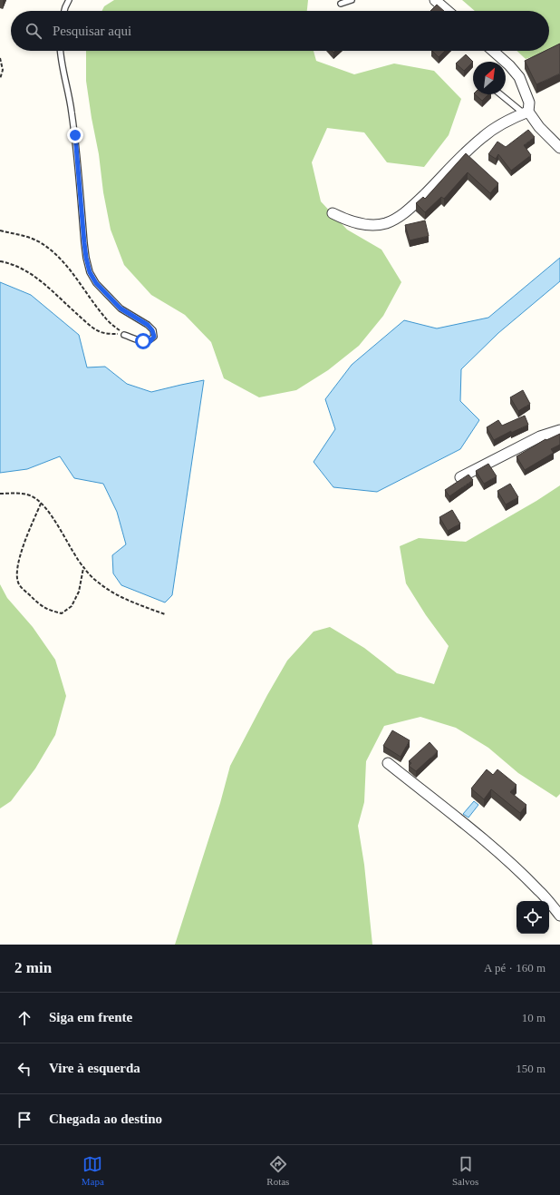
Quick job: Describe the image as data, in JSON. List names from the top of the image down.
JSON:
{
  "north": "top right",
  "page": {
    "search": "Pesquisar aqui",
    "heading": ["2 min", "A pé · 160 m"],
    "list": [
      ["Siga em frente", "10 m"],
      ["Vire à esquerda", "150 m"],
      "Chegada ao destino"
    ],
    "nav": ["Mapa", "Rotas", "Salvos"]
  }
}
